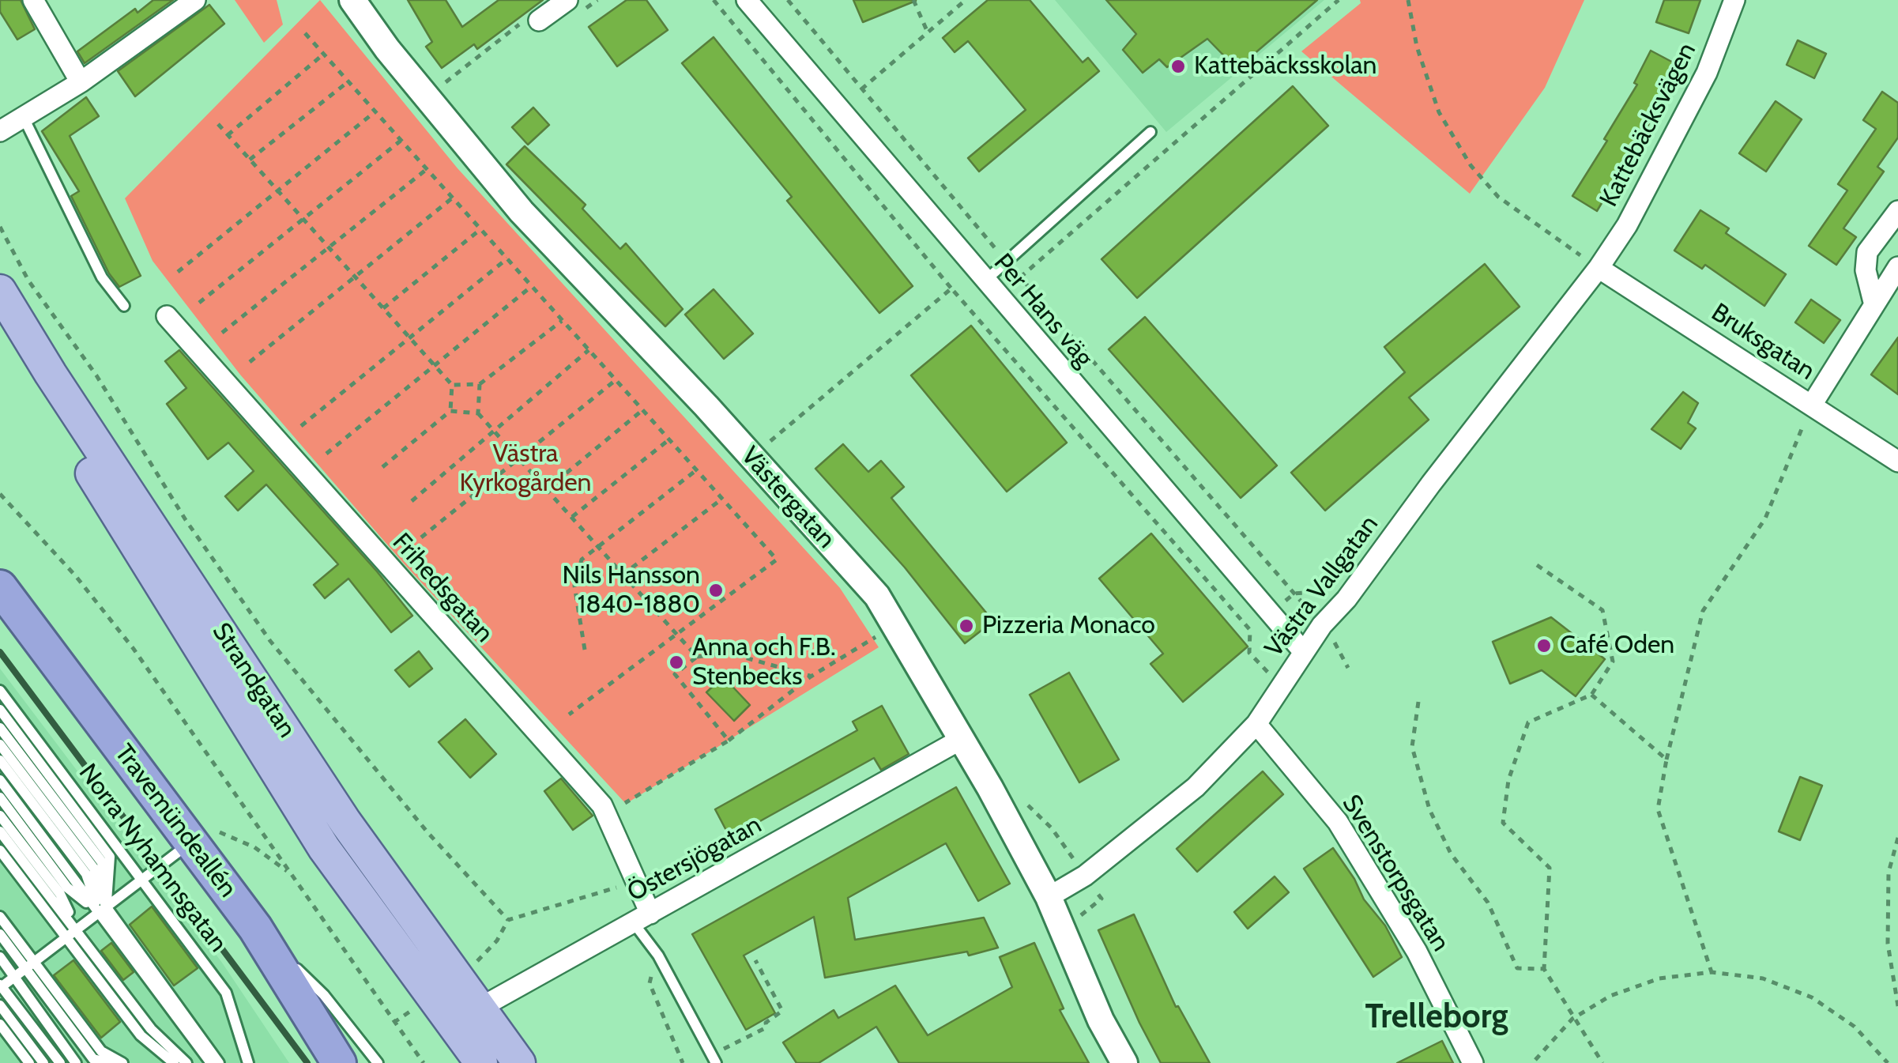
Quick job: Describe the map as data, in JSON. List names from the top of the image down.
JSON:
{
  "streets": {
    "highway": ["Travemündeallén"],
    "main road": ["Strandgatan"],
    "street": [
      "Kattebäcksvägen",
      "Per Hans väg",
      "Bruksgatan",
      "Västergatan",
      "Västra Vallgatan",
      "Frihedsgatan",
      "Östersjögatan",
      "Svenstorpsgatan"
    ],
    "lane": ["Norra Nyhamnsgatan"]
  },
  "crossings": [
    ["Kattebäcksvägen", "Bruksgatan"],
    ["Kattebäcksvägen", "Västra Vallgatan"],
    ["Per Hans väg", "Västra Vallgatan"],
    ["Bruksgatan", "Västra Vallgatan"],
    ["Västergatan", "Västra Vallgatan"],
    ["Västergatan", "Östersjögatan"],
    ["Västra Vallgatan", "Svenstorpsgatan"],
    ["Frihedsgatan", "Östersjögatan"],
    ["Strandgatan", "Östersjögatan"]
  ],
  "districts": ["Trelleborg"],
  "parks": ["Västra Kyrkogården"],
  "places": [
    "Kattebäcksskolan",
    "Nils Hansson 1840-1880",
    "Pizzeria Monaco",
    "Café Oden",
    "Anna och F.B. Stenbecks"
  ]
}
